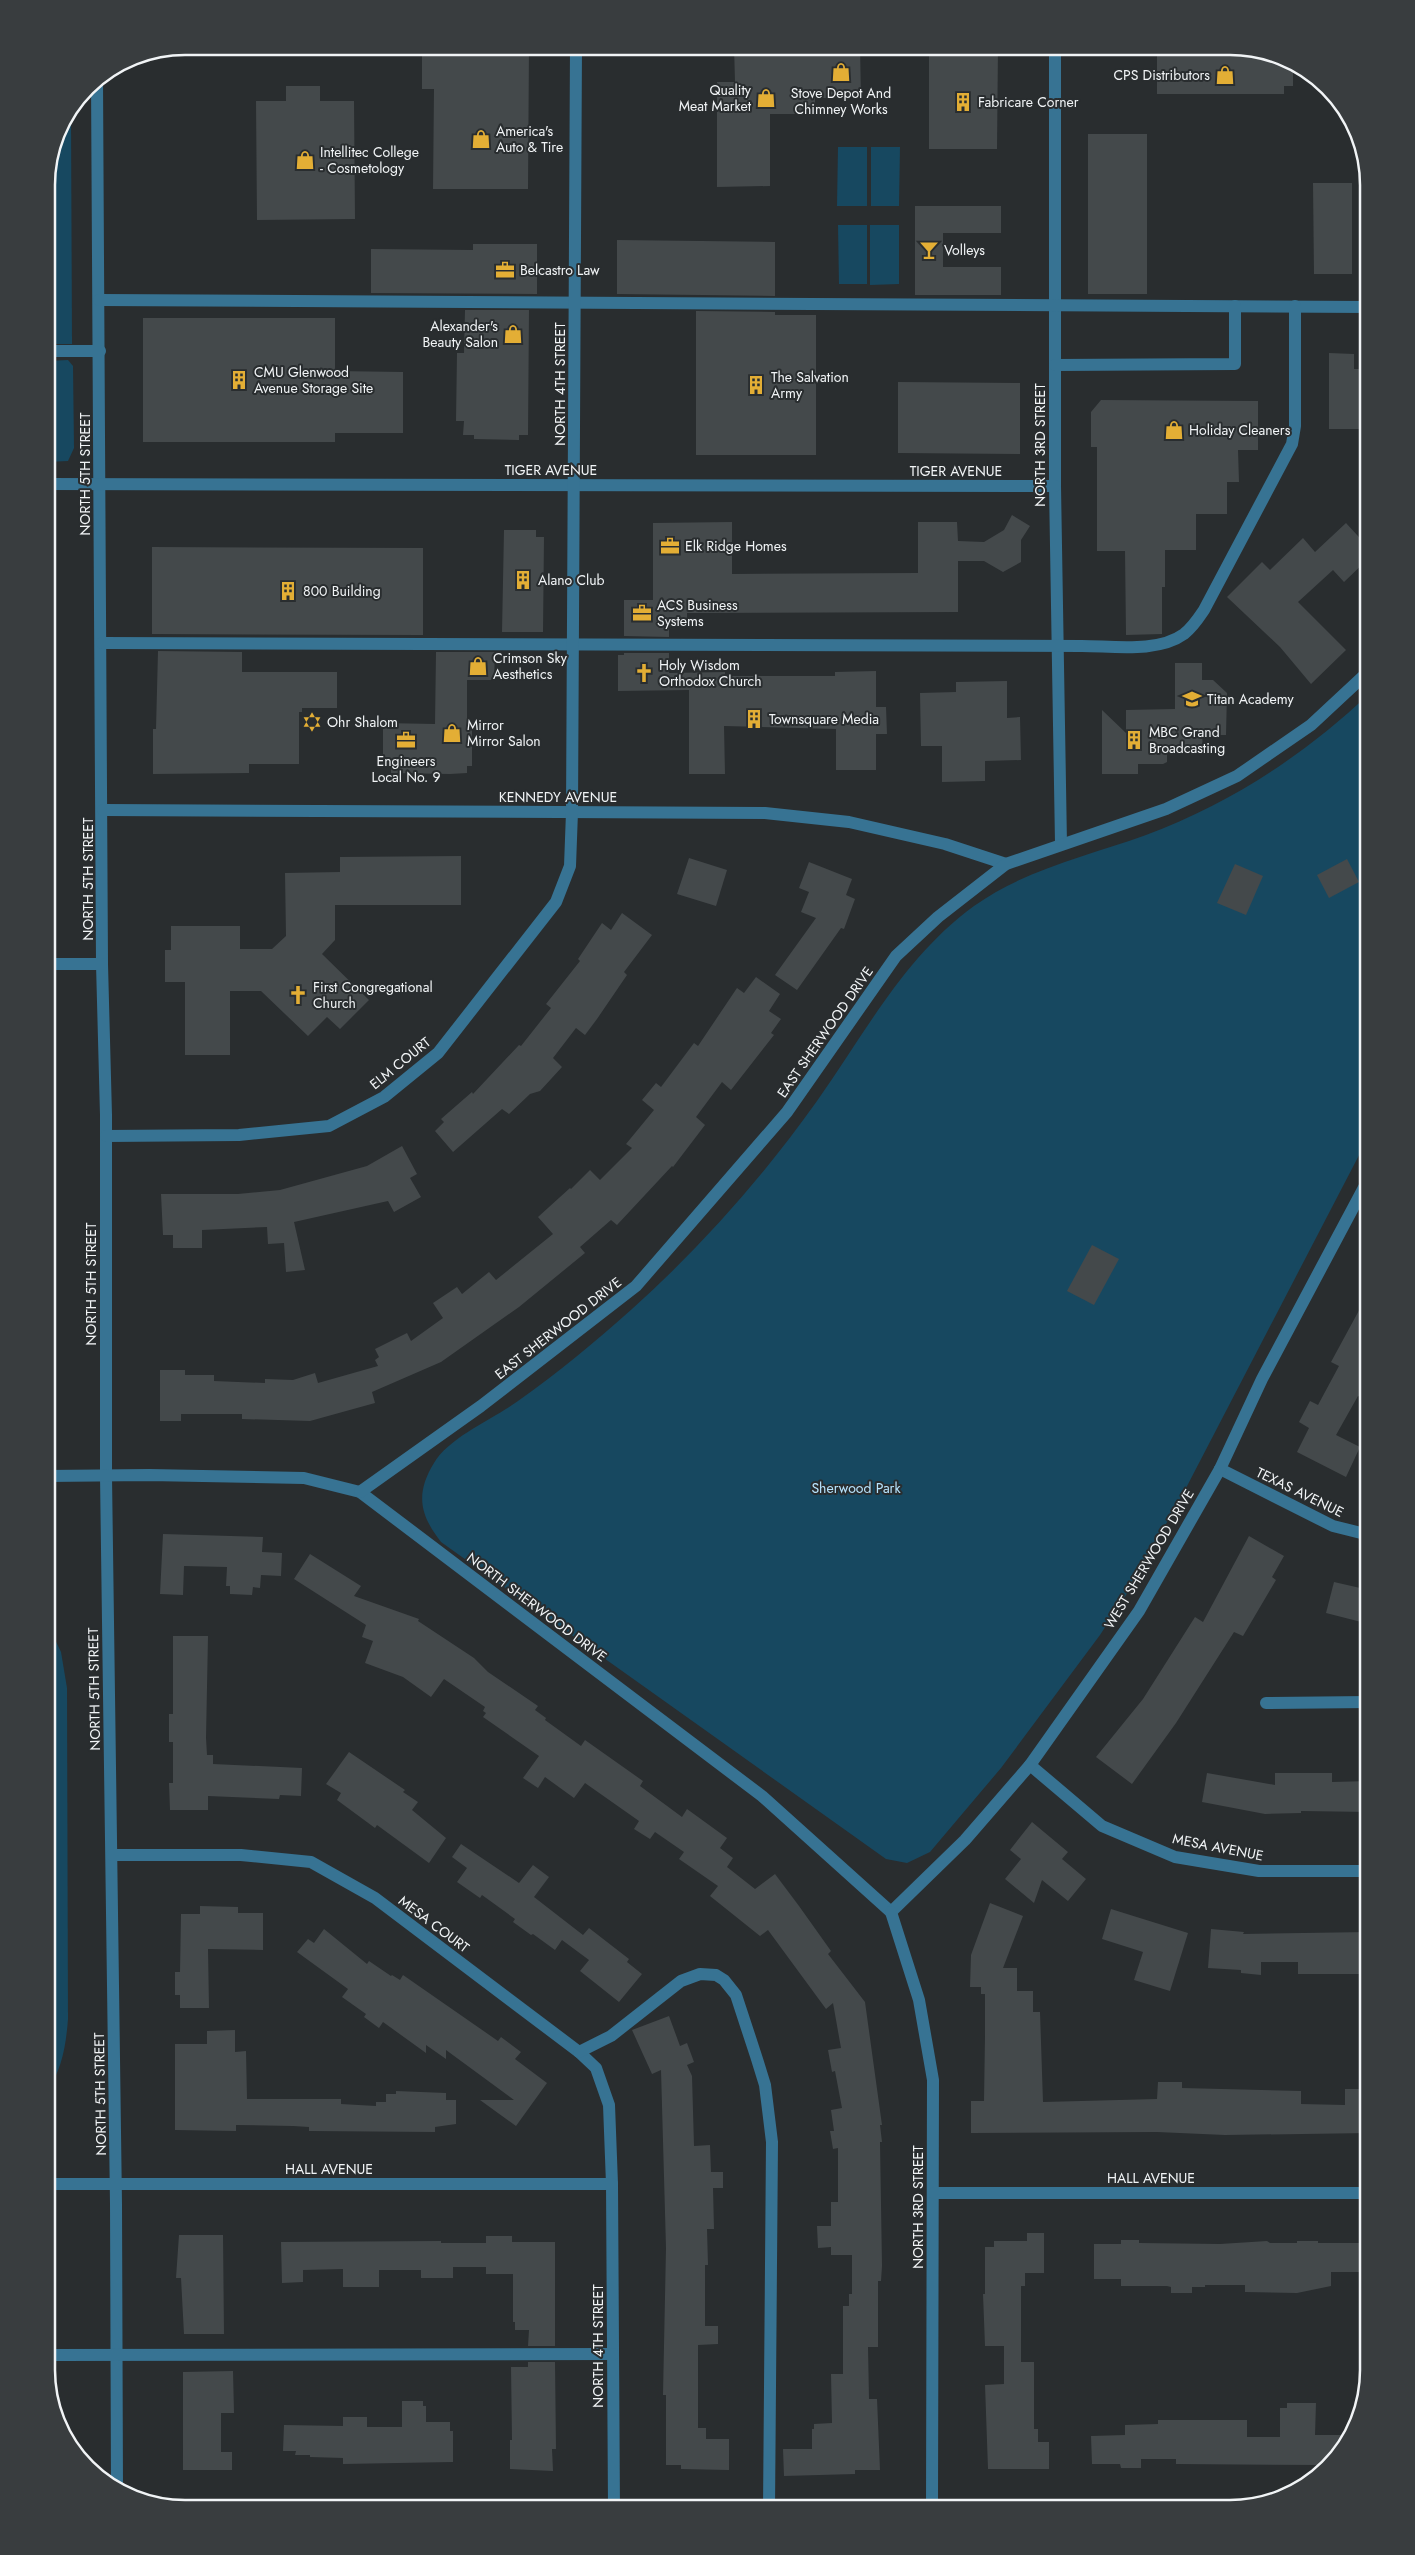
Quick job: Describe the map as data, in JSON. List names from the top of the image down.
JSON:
{
  "streets": {
    "street": [
      "NORTH 4TH STREET",
      "NORTH 3RD STREET",
      "TIGER AVENUE",
      "NORTH 5TH STREET",
      "KENNEDY AVENUE",
      "EAST SHERWOOD DRIVE",
      "ELM COURT",
      "TEXAS AVENUE",
      "WEST SHERWOOD DRIVE",
      "NORTH SHERWOOD DRIVE",
      "MESA AVENUE",
      "MESA COURT",
      "HALL AVENUE"
    ]
  },
  "crossings": [
    ["NORTH 4TH STREET", "TIGER AVENUE"],
    ["NORTH 4TH STREET", "KENNEDY AVENUE"],
    ["NORTH 4TH STREET", "ELM COURT"],
    ["NORTH 4TH STREET", "MESA COURT"],
    ["NORTH 4TH STREET", "HALL AVENUE"],
    ["NORTH 3RD STREET", "TIGER AVENUE"],
    ["NORTH 3RD STREET", "EAST SHERWOOD DRIVE"],
    ["NORTH 3RD STREET", "WEST SHERWOOD DRIVE"],
    ["NORTH 3RD STREET", "NORTH SHERWOOD DRIVE"],
    ["NORTH 3RD STREET", "HALL AVENUE"],
    ["TIGER AVENUE", "NORTH 5TH STREET"],
    ["NORTH 5TH STREET", "KENNEDY AVENUE"],
    ["NORTH 5TH STREET", "ELM COURT"],
    ["NORTH 5TH STREET", "NORTH SHERWOOD DRIVE"],
    ["NORTH 5TH STREET", "MESA COURT"],
    ["NORTH 5TH STREET", "HALL AVENUE"],
    ["KENNEDY AVENUE", "EAST SHERWOOD DRIVE"],
    ["KENNEDY AVENUE", "ELM COURT"],
    ["EAST SHERWOOD DRIVE", "NORTH SHERWOOD DRIVE"],
    ["TEXAS AVENUE", "WEST SHERWOOD DRIVE"],
    ["WEST SHERWOOD DRIVE", "NORTH SHERWOOD DRIVE"],
    ["WEST SHERWOOD DRIVE", "MESA AVENUE"],
    ["MESA COURT", "HALL AVENUE"]
  ],
  "parks": ["Sherwood Park"],
  "places": {
    "shop": [
      "Stove Depot And Chimney Works",
      "CPS Distributors",
      "Quality Meat Market",
      "America's Auto & Tire",
      "Intellitec College - Cosmetology",
      "Alexander's Beauty Salon",
      "Holiday Cleaners",
      "Crimson Sky Aesthetics",
      "Mirror Mirror Salon"
    ],
    "building": [
      "Fabricare Corner",
      "CMU Glenwood Avenue Storage Site",
      "The Salvation Army",
      "Alano Club",
      "800 Building",
      "Townsquare Media",
      "MBC Grand Broadcasting"
    ],
    "bar": ["Volleys"],
    "office": [
      "Belcastro Law",
      "Elk Ridge Homes",
      "ACS Business Systems",
      "Engineers Local No. 9"
    ],
    "church": ["Holy Wisdom Orthodox Church", "First Congregational Church"],
    "school or university": ["Titan Academy"],
    "synagogue": ["Ohr Shalom"]
  }
}
